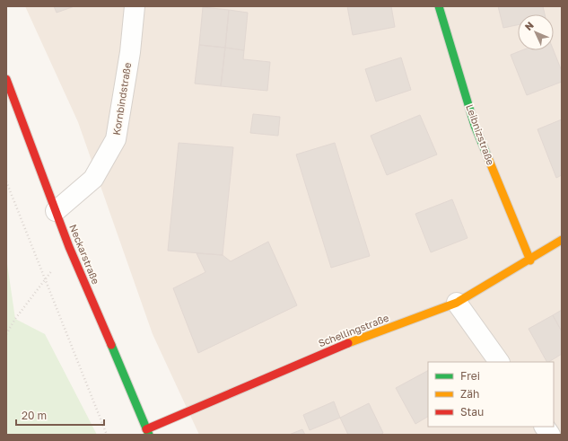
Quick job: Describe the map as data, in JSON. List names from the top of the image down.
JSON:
{
  "streets": {
    "street": [
      "Kornbindstraße",
      "Leibnizstraße",
      "Neckarstraße",
      "Schellingstraße"
    ]
  },
  "crossings": [
    ["Kornbindstraße", "Neckarstraße"],
    ["Leibnizstraße", "Schellingstraße"],
    ["Neckarstraße", "Schellingstraße"]
  ],
  "legend": ["Frei", "Zäh", "Stau"],
  "scale_bar": "20 m",
  "north": "top left"
}
